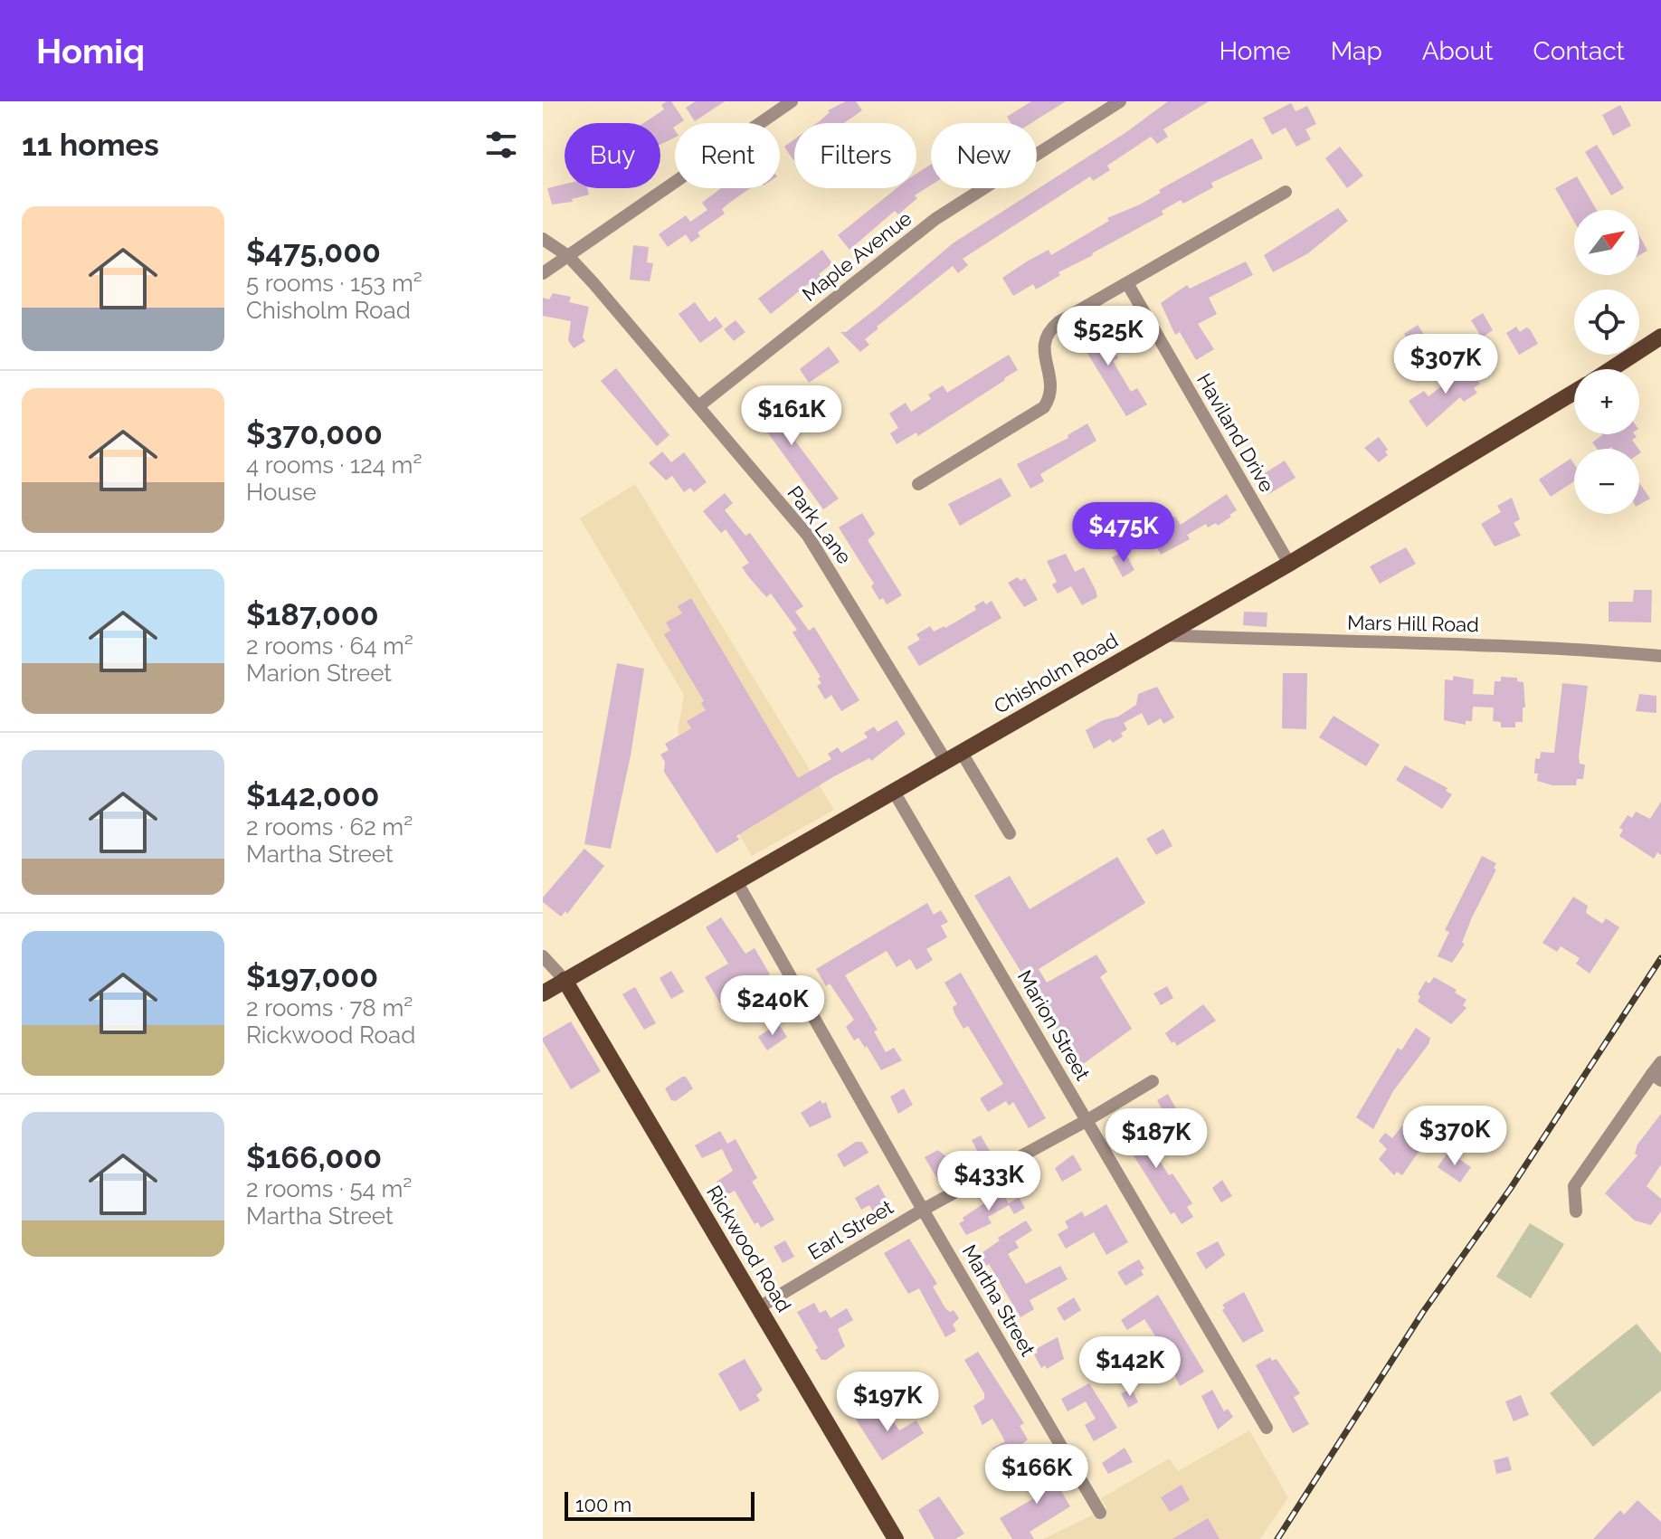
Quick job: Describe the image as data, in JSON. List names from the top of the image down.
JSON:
{
  "streets": {
    "main road": ["Chisholm Road", "Rickwood Road"],
    "street": [
      "Maple Avenue",
      "Haviland Drive",
      "Park Lane",
      "Mars Hill Road",
      "Marion Street",
      "Earl Street",
      "Martha Street"
    ]
  },
  "crossings": [
    ["Maple Avenue", "Park Lane"],
    ["Haviland Drive", "Chisholm Road"],
    ["Park Lane", "Chisholm Road"],
    ["Mars Hill Road", "Chisholm Road"],
    ["Chisholm Road", "Marion Street"],
    ["Chisholm Road", "Rickwood Road"],
    ["Chisholm Road", "Martha Street"],
    ["Marion Street", "Earl Street"],
    ["Earl Street", "Rickwood Road"],
    ["Earl Street", "Martha Street"]
  ],
  "scale_bar": "100 m",
  "north": "top right",
  "page": {
    "header": "Homiq",
    "nav": [
      "Home",
      "Map",
      "About",
      "Contact"
    ],
    "heading": "11 homes",
    "chip": [
      "Buy",
      "Rent",
      "Filters",
      "New"
    ],
    "list": [
      {
        "name": "$475,000",
        "note": "5 rooms · 153 m² · Chisholm Road"
      },
      {
        "name": "$370,000",
        "note": "4 rooms · 124 m² · House"
      },
      {
        "name": "$187,000",
        "note": "2 rooms · 64 m² · Marion Street"
      },
      {
        "name": "$142,000",
        "note": "2 rooms · 62 m² · Martha Street"
      },
      {
        "name": "$197,000",
        "note": "2 rooms · 78 m² · Rickwood Road"
      },
      {
        "name": "$166,000",
        "note": "2 rooms · 54 m² · Martha Street"
      }
    ],
    "map_buttons": ["+", "−"],
    "price": [
      "$525K",
      "$307K",
      "$161K",
      "$475K",
      "$240K",
      "$370K",
      "$187K",
      "$433K",
      "$142K",
      "$197K",
      "$166K"
    ],
    "scale": "100 m"
  }
}
